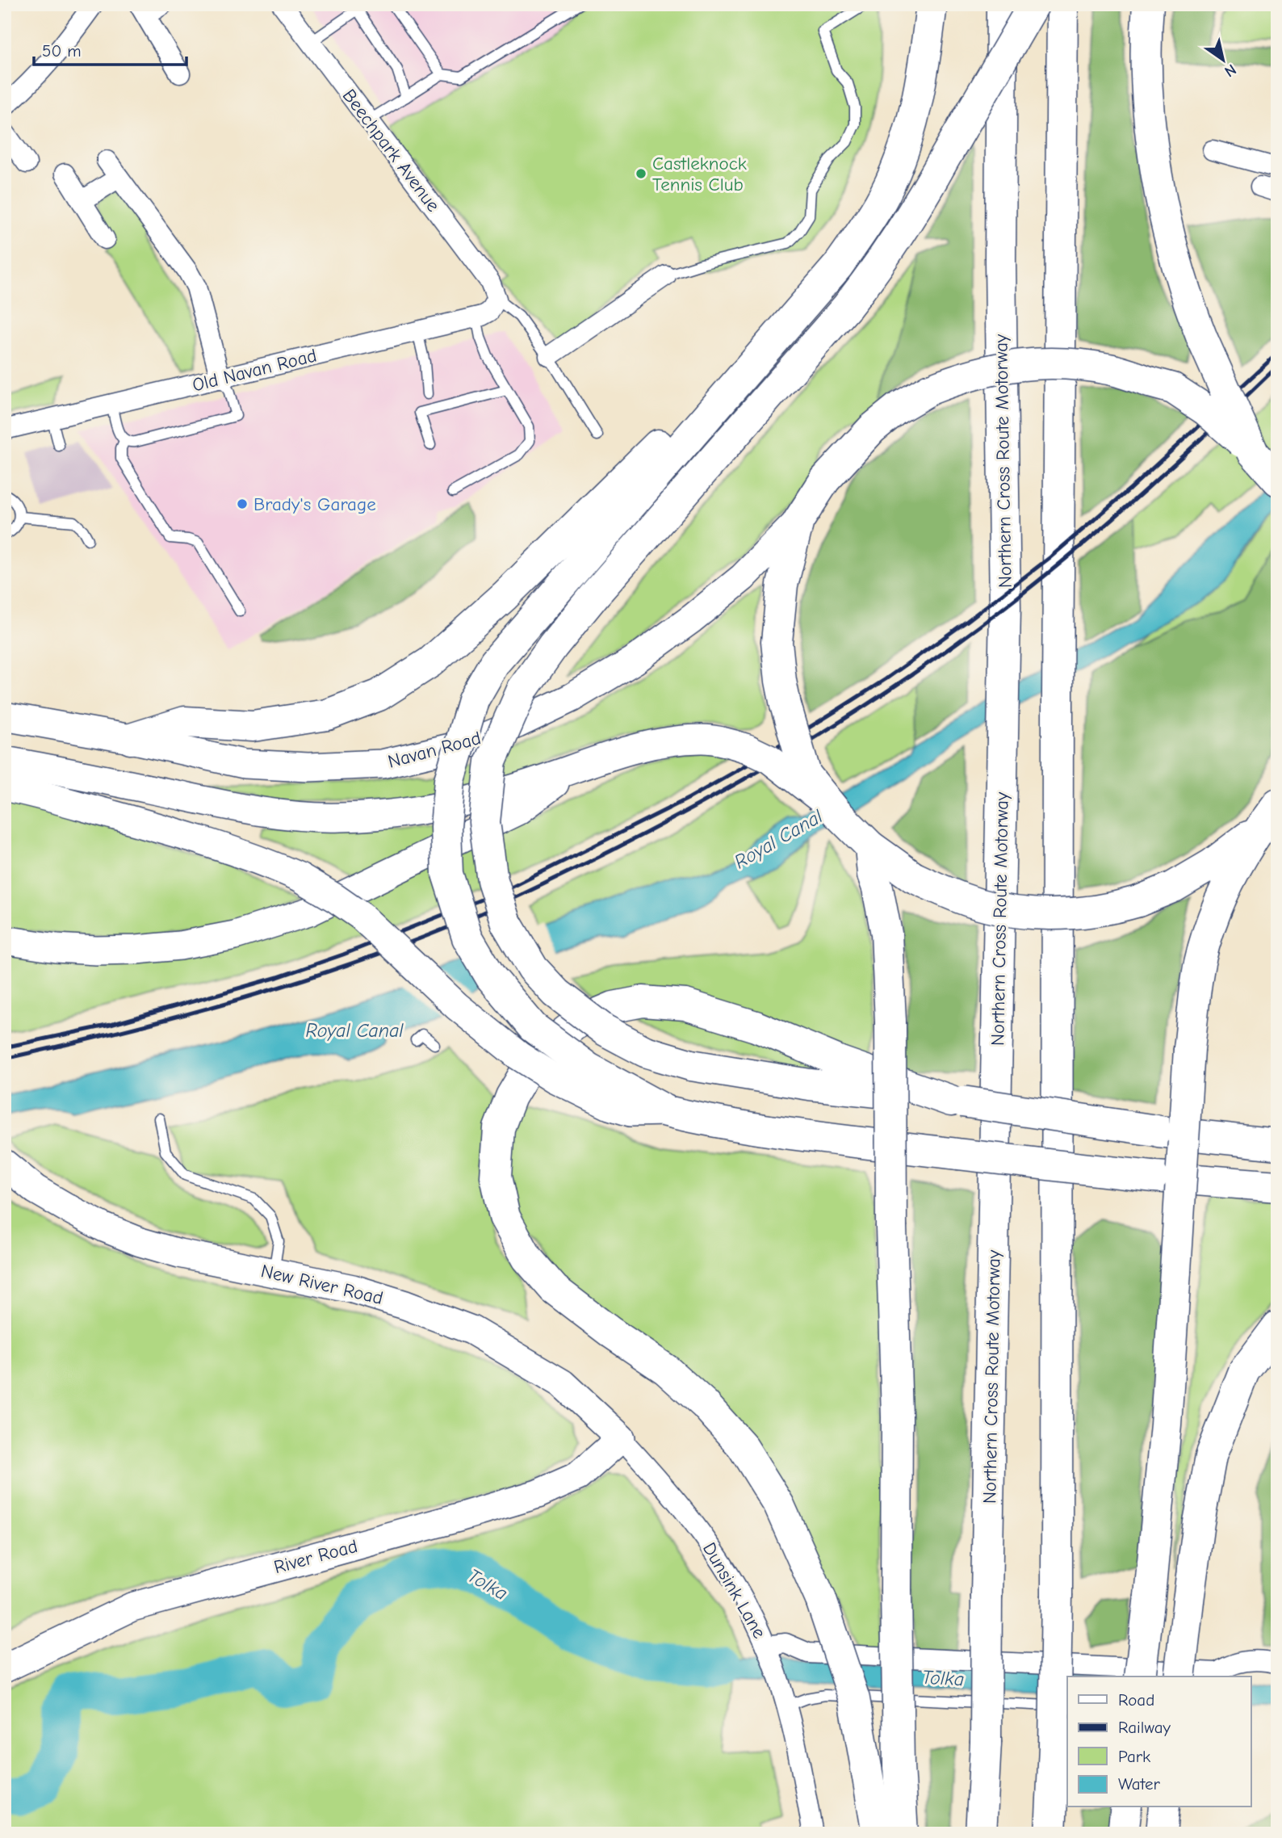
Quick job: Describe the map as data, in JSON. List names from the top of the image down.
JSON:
{
  "streets": {
    "highway": ["Northern Cross Route Motorway"],
    "main road": ["Navan Road", "New River Road", "River Road"],
    "street": ["Beechpark Avenue", "Old Navan Road", "Dunsink Lane"]
  },
  "crossings": [
    ["Beechpark Avenue", "Old Navan Road"],
    ["New River Road", "River Road"],
    ["New River Road", "Dunsink Lane"],
    ["River Road", "Dunsink Lane"]
  ],
  "water": ["Royal Canal", "Tolka"],
  "places": ["Castleknock Tennis Club", "Brady's Garage"],
  "legend": [
    "Road",
    "Railway",
    "Park",
    "Water"
  ],
  "scale_bar": "50 m",
  "north": "bottom right"
}
